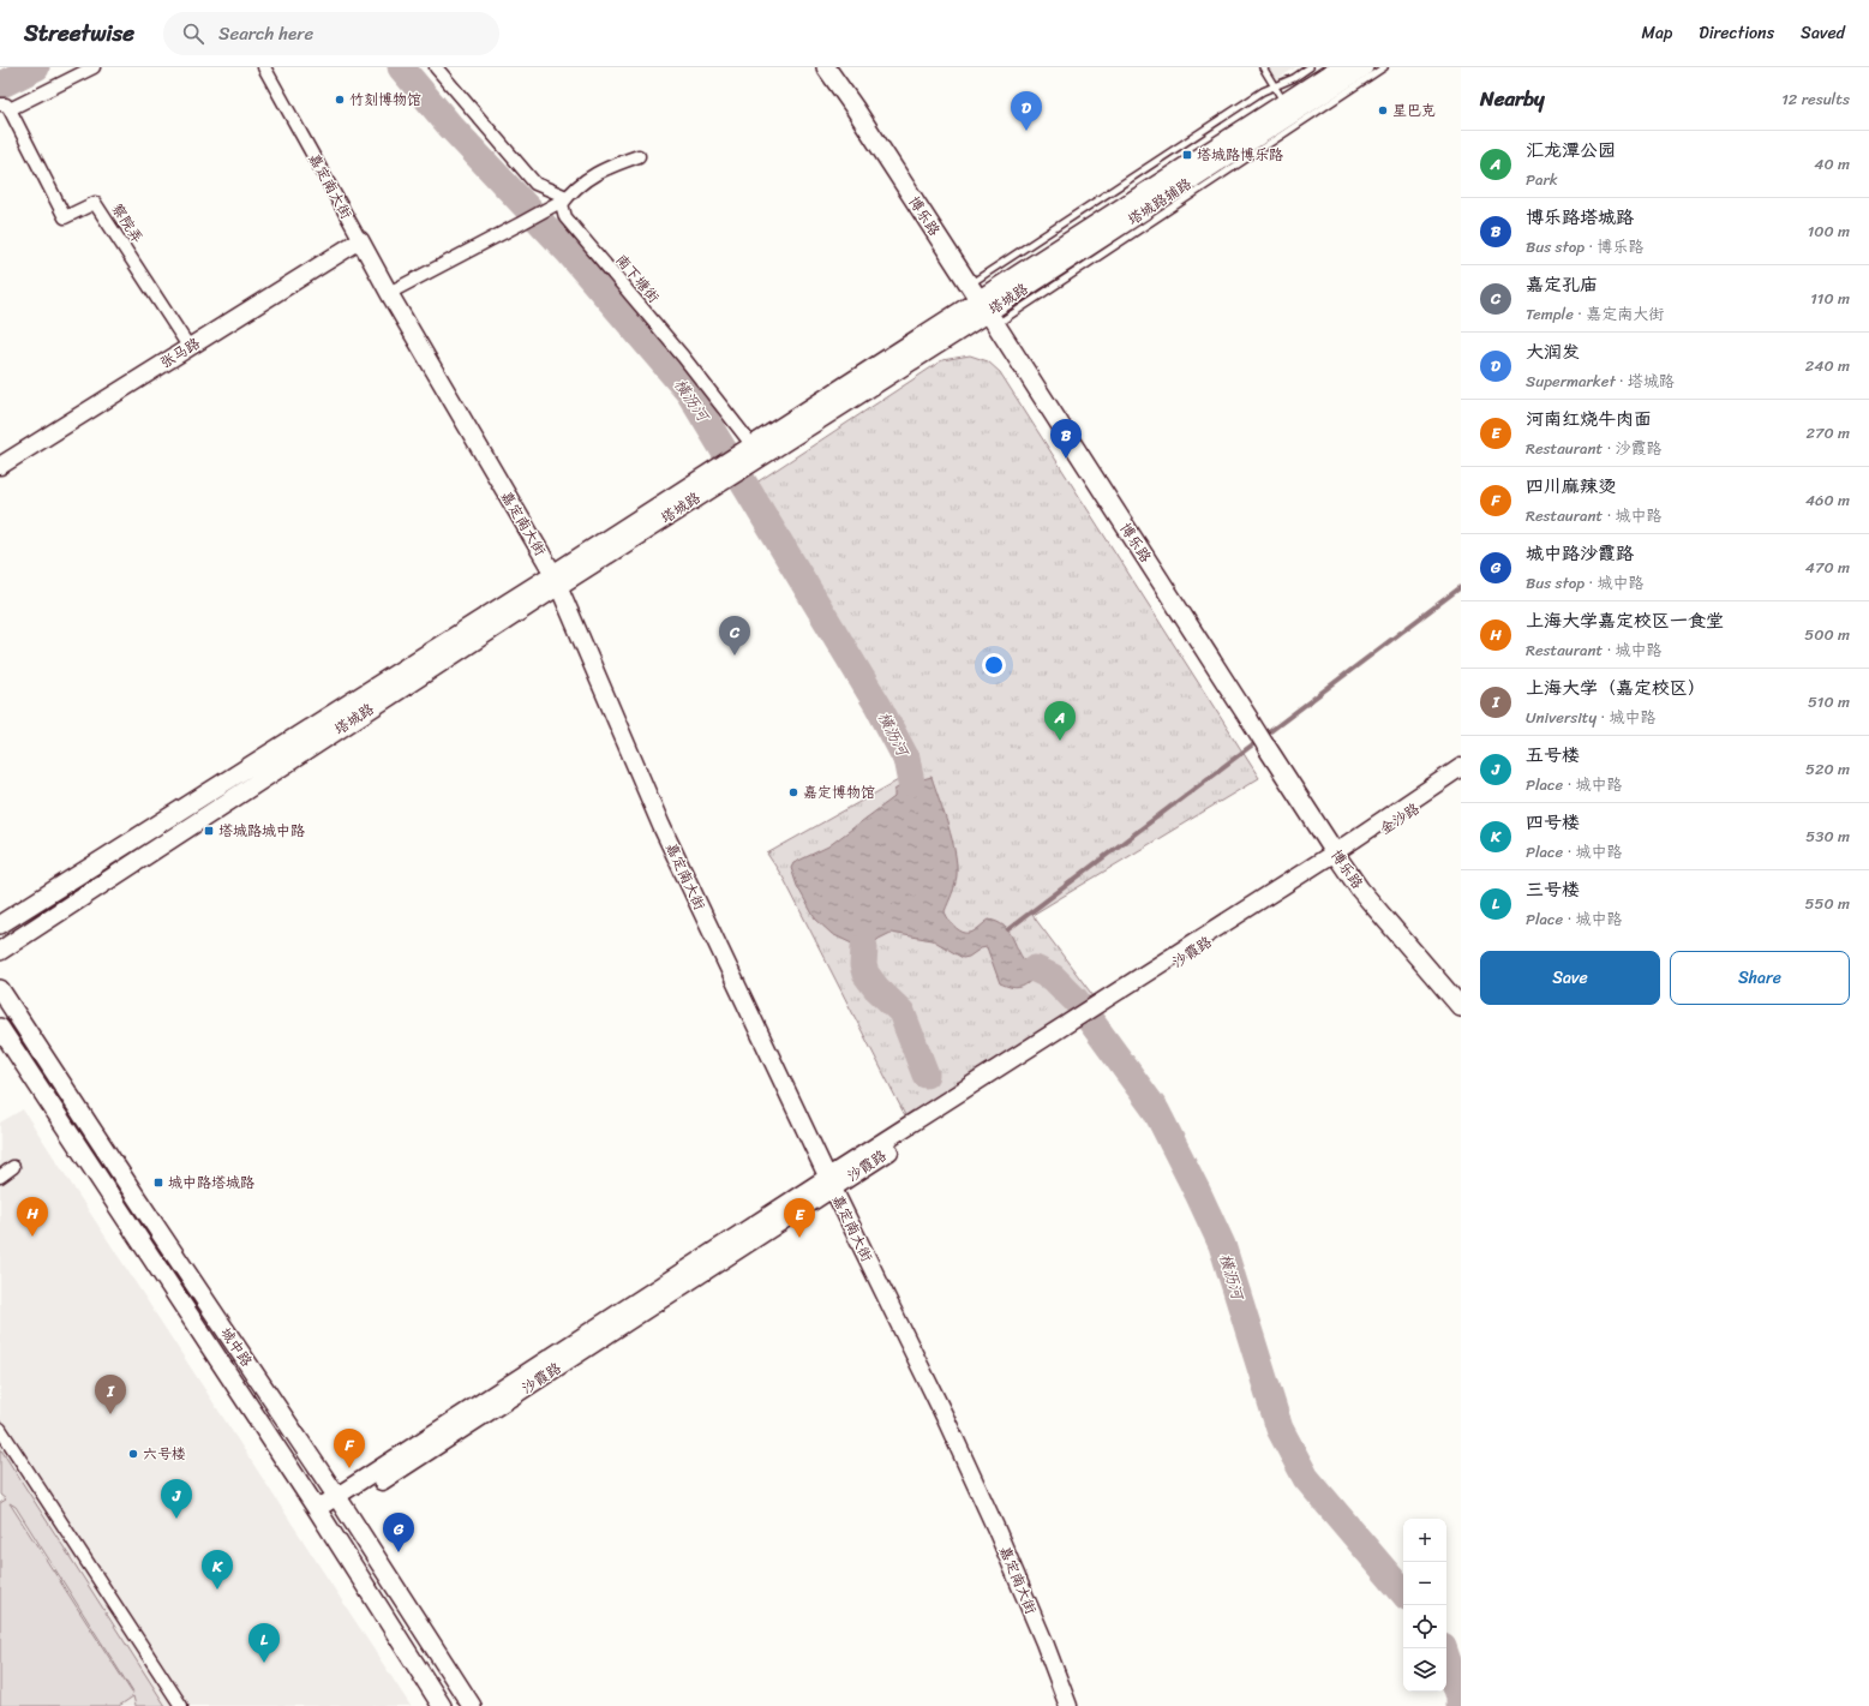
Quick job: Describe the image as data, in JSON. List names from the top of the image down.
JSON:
{
  "streets": {
    "main road": ["博乐路", "塔城路", "城中路"],
    "street": [
      "嘉定南大街",
      "察院弄",
      "南下塘街",
      "张马路",
      "金沙路",
      "沙霞路"
    ],
    "lane": ["塔城路辅路"]
  },
  "crossings": [
    ["嘉定南大街", "塔城路"],
    ["嘉定南大街", "张马路"],
    ["嘉定南大街", "沙霞路"],
    ["塔城路辅路", "博乐路"],
    ["塔城路辅路", "塔城路"],
    ["博乐路", "塔城路"],
    ["博乐路", "金沙路"],
    ["博乐路", "沙霞路"],
    ["察院弄", "张马路"],
    ["南下塘街", "塔城路"],
    ["金沙路", "沙霞路"],
    ["沙霞路", "城中路"]
  ],
  "water": ["横沥河"],
  "places": {
    "other": [
      "竹刻博物馆",
      "星巴克",
      "嘉定博物馆",
      "六号楼"
    ],
    "transit": ["塔城路博乐路", "塔城路城中路", "城中路塔城路"]
  },
  "page": {
    "header": "Streetwise",
    "search": "Search here",
    "nav": ["Map", "Directions", "Saved"],
    "heading": ["Nearby", "12 results"],
    "pins": [
      "D",
      "B",
      "C",
      "A",
      "H",
      "E",
      "I",
      "F",
      "J",
      "G",
      "K",
      "L"
    ],
    "list": [
      {
        "mark": "A",
        "name": "汇龙潭公园",
        "note": "Park",
        "value": "40 m"
      },
      {
        "mark": "B",
        "name": "博乐路塔城路",
        "note": "Bus stop · 博乐路",
        "value": "100 m"
      },
      {
        "mark": "C",
        "name": "嘉定孔庙",
        "note": "Temple · 嘉定南大街",
        "value": "110 m"
      },
      {
        "mark": "D",
        "name": "大润发",
        "note": "Supermarket · 塔城路",
        "value": "240 m"
      },
      {
        "mark": "E",
        "name": "河南红烧牛肉面",
        "note": "Restaurant · 沙霞路",
        "value": "270 m"
      },
      {
        "mark": "F",
        "name": "四川麻辣烫",
        "note": "Restaurant · 城中路",
        "value": "460 m"
      },
      {
        "mark": "G",
        "name": "城中路沙霞路",
        "note": "Bus stop · 城中路",
        "value": "470 m"
      },
      {
        "mark": "H",
        "name": "上海大学嘉定校区一食堂",
        "note": "Restaurant · 城中路",
        "value": "500 m"
      },
      {
        "mark": "I",
        "name": "上海大学（嘉定校区）",
        "note": "University · 城中路",
        "value": "510 m"
      },
      {
        "mark": "J",
        "name": "五号楼",
        "note": "Place · 城中路",
        "value": "520 m"
      },
      {
        "mark": "K",
        "name": "四号楼",
        "note": "Place · 城中路",
        "value": "530 m"
      },
      {
        "mark": "L",
        "name": "三号楼",
        "note": "Place · 城中路",
        "value": "550 m"
      }
    ],
    "buttons": ["Save", "Share"],
    "map_buttons": ["+", "−"]
  }
}
